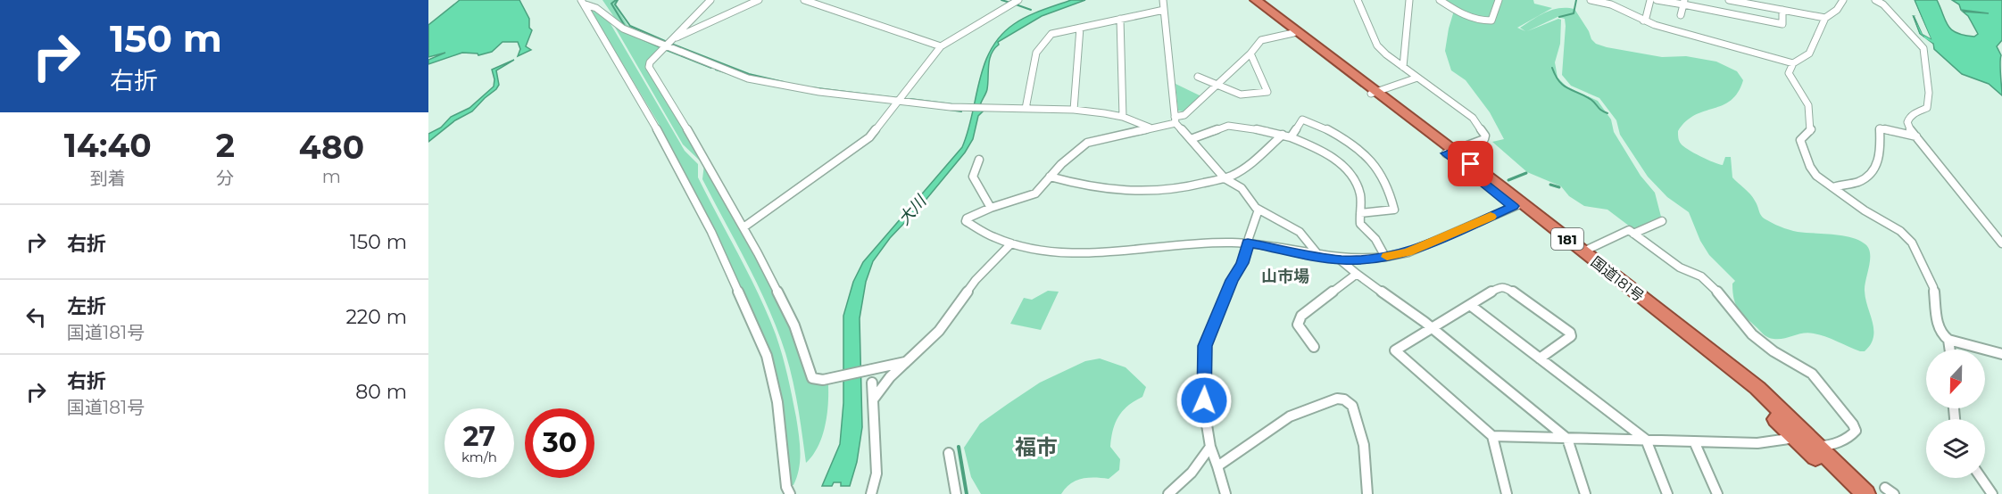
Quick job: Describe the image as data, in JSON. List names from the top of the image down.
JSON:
{
  "streets": {
    "highway": ["181", "国道181号"]
  },
  "districts": ["山市場", "福市"],
  "water": ["大川"],
  "north": "bottom",
  "page": {
    "turn": ["150 m", "右折"],
    "eta": [
      "14:40",
      "到着",
      "2",
      "分",
      "480",
      "m"
    ],
    "list": [
      {
        "name": "右折",
        "value": "150 m"
      },
      {
        "name": "左折",
        "note": "国道181号",
        "value": "220 m"
      },
      {
        "name": "右折",
        "note": "国道181号",
        "value": "80 m"
      }
    ],
    "speed": "27 km/h",
    "limit": "30"
  }
}
